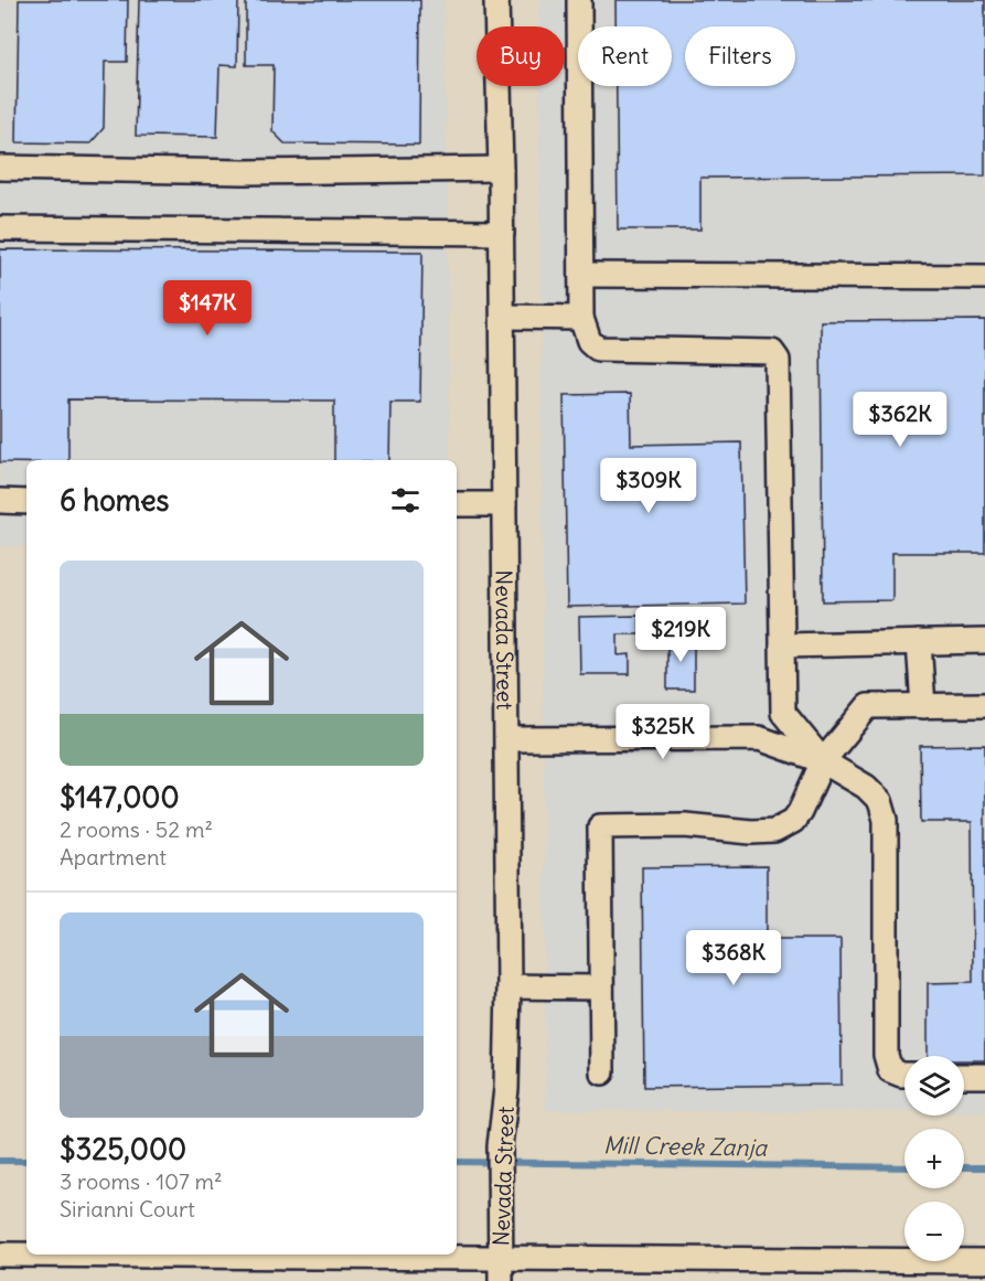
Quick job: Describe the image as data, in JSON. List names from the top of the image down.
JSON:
{
  "streets": {
    "street": ["Nevada Street"]
  },
  "water": ["Mill Creek Zanja"],
  "page": {
    "chip": ["Buy", "Rent", "Filters"],
    "price": [
      "$147K",
      "$362K",
      "$309K",
      "$219K",
      "$325K",
      "$368K"
    ],
    "heading": "6 homes",
    "list": [
      {
        "name": "$147,000",
        "note": "2 rooms · 52 m² · Apartment"
      },
      {
        "name": "$325,000",
        "note": "3 rooms · 107 m² · Sirianni Court"
      }
    ],
    "map_buttons": ["+", "−"]
  }
}
